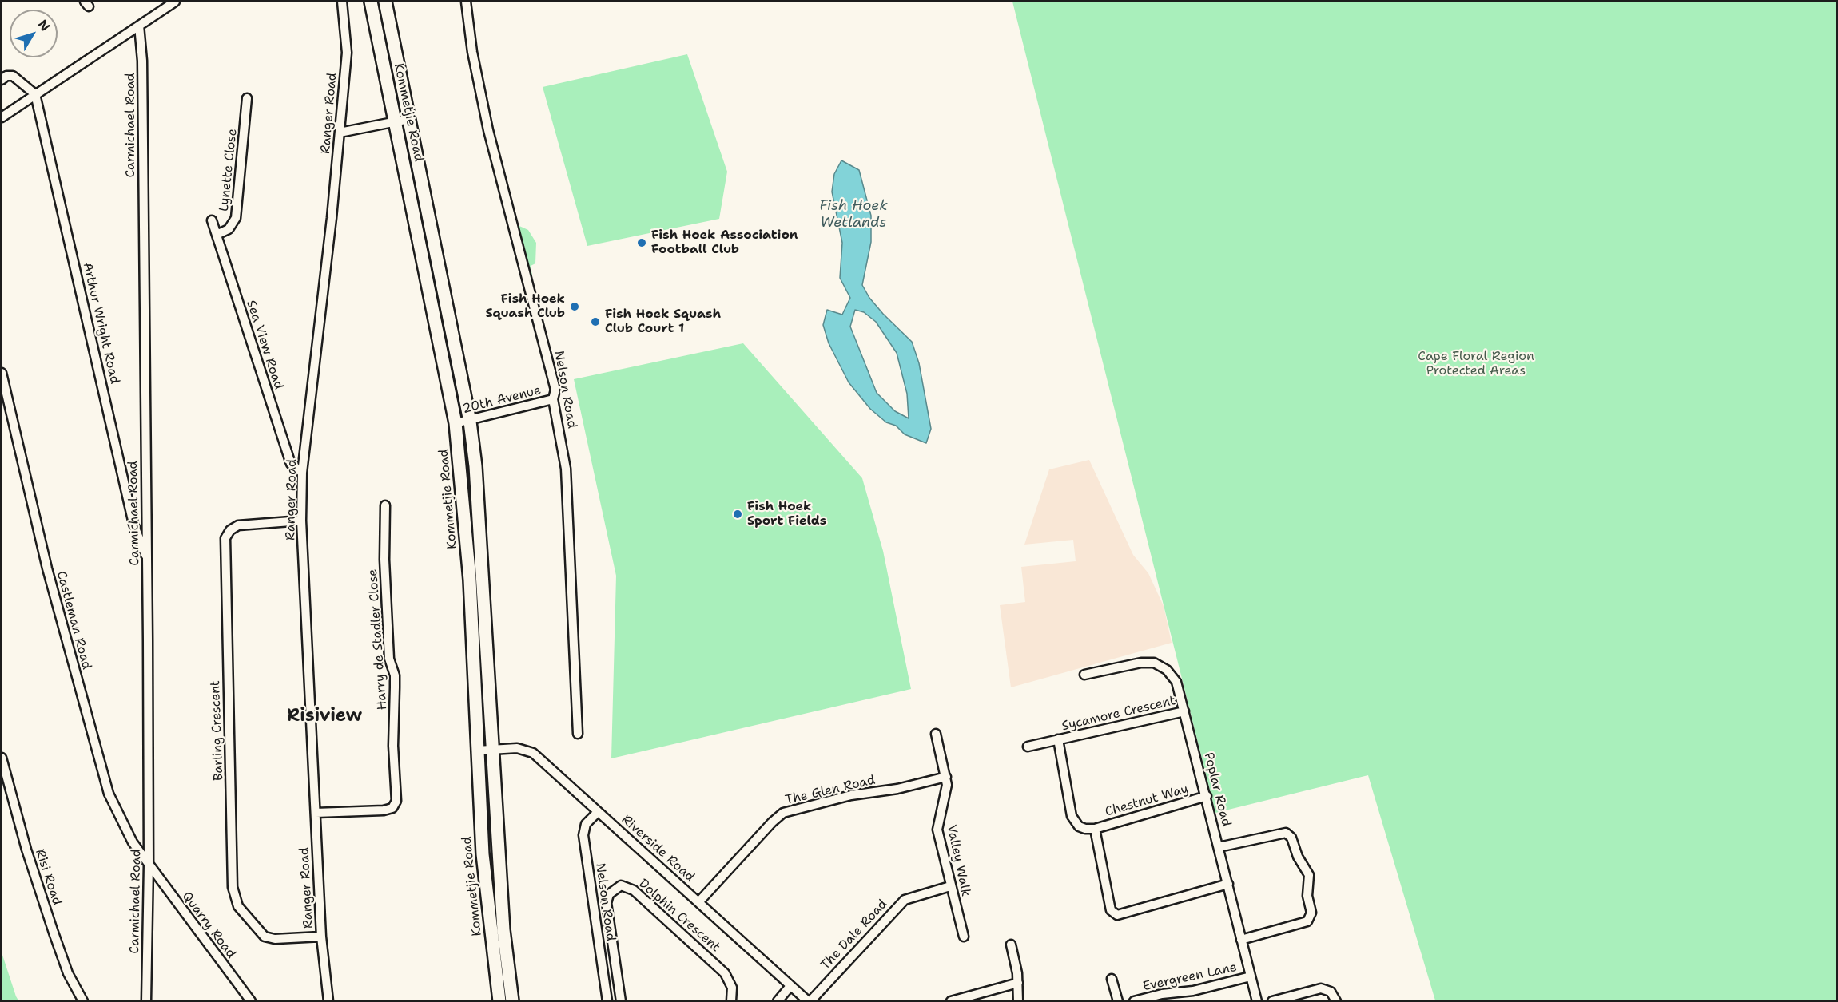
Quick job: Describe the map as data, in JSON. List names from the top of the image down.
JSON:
{
  "streets": {
    "main road": ["Kommetjie Road"],
    "street": [
      "Ranger Road",
      "Carmichael Road",
      "Lynette Close",
      "Arthur Wright Road",
      "Sea View Road",
      "Nelson Road",
      "20th Avenue",
      "Castleman Road",
      "Harry de Stadler Close",
      "Sycamore Crescent",
      "Barling Crescent",
      "Poplar Road",
      "The Glen Road",
      "Chestnut Way",
      "Riverside Road",
      "Valley Walk",
      "Risi Road",
      "Dolphin Crescent",
      "Quarry Road",
      "The Dale Road",
      "Evergreen Lane"
    ]
  },
  "crossings": [
    ["Kommetjie Road", "20th Avenue"],
    ["Kommetjie Road", "Riverside Road"],
    ["Ranger Road", "Sea View Road"],
    ["Ranger Road", "Harry de Stadler Close"],
    ["Ranger Road", "Barling Crescent"],
    ["Carmichael Road", "Arthur Wright Road"],
    ["Carmichael Road", "Castleman Road"],
    ["Carmichael Road", "Quarry Road"],
    ["Lynette Close", "Sea View Road"],
    ["Nelson Road", "20th Avenue"],
    ["Nelson Road", "Riverside Road"],
    ["Castleman Road", "Quarry Road"],
    ["Sycamore Crescent", "Poplar Road"],
    ["Sycamore Crescent", "Chestnut Way"],
    ["Poplar Road", "Chestnut Way"],
    ["Poplar Road", "Evergreen Lane"],
    ["The Glen Road", "Riverside Road"],
    ["The Glen Road", "Valley Walk"],
    ["Riverside Road", "The Dale Road"],
    ["Valley Walk", "The Dale Road"]
  ],
  "districts": ["Risiview"],
  "water": ["Fish Hoek Wetlands"],
  "parks": ["Cape Floral Region Protected Areas"],
  "places": [
    "Fish Hoek Association Football Club",
    "Fish Hoek Squash Club",
    "Fish Hoek Squash Club Court 1",
    "Fish Hoek Sport Fields"
  ],
  "north": "top right"
}
